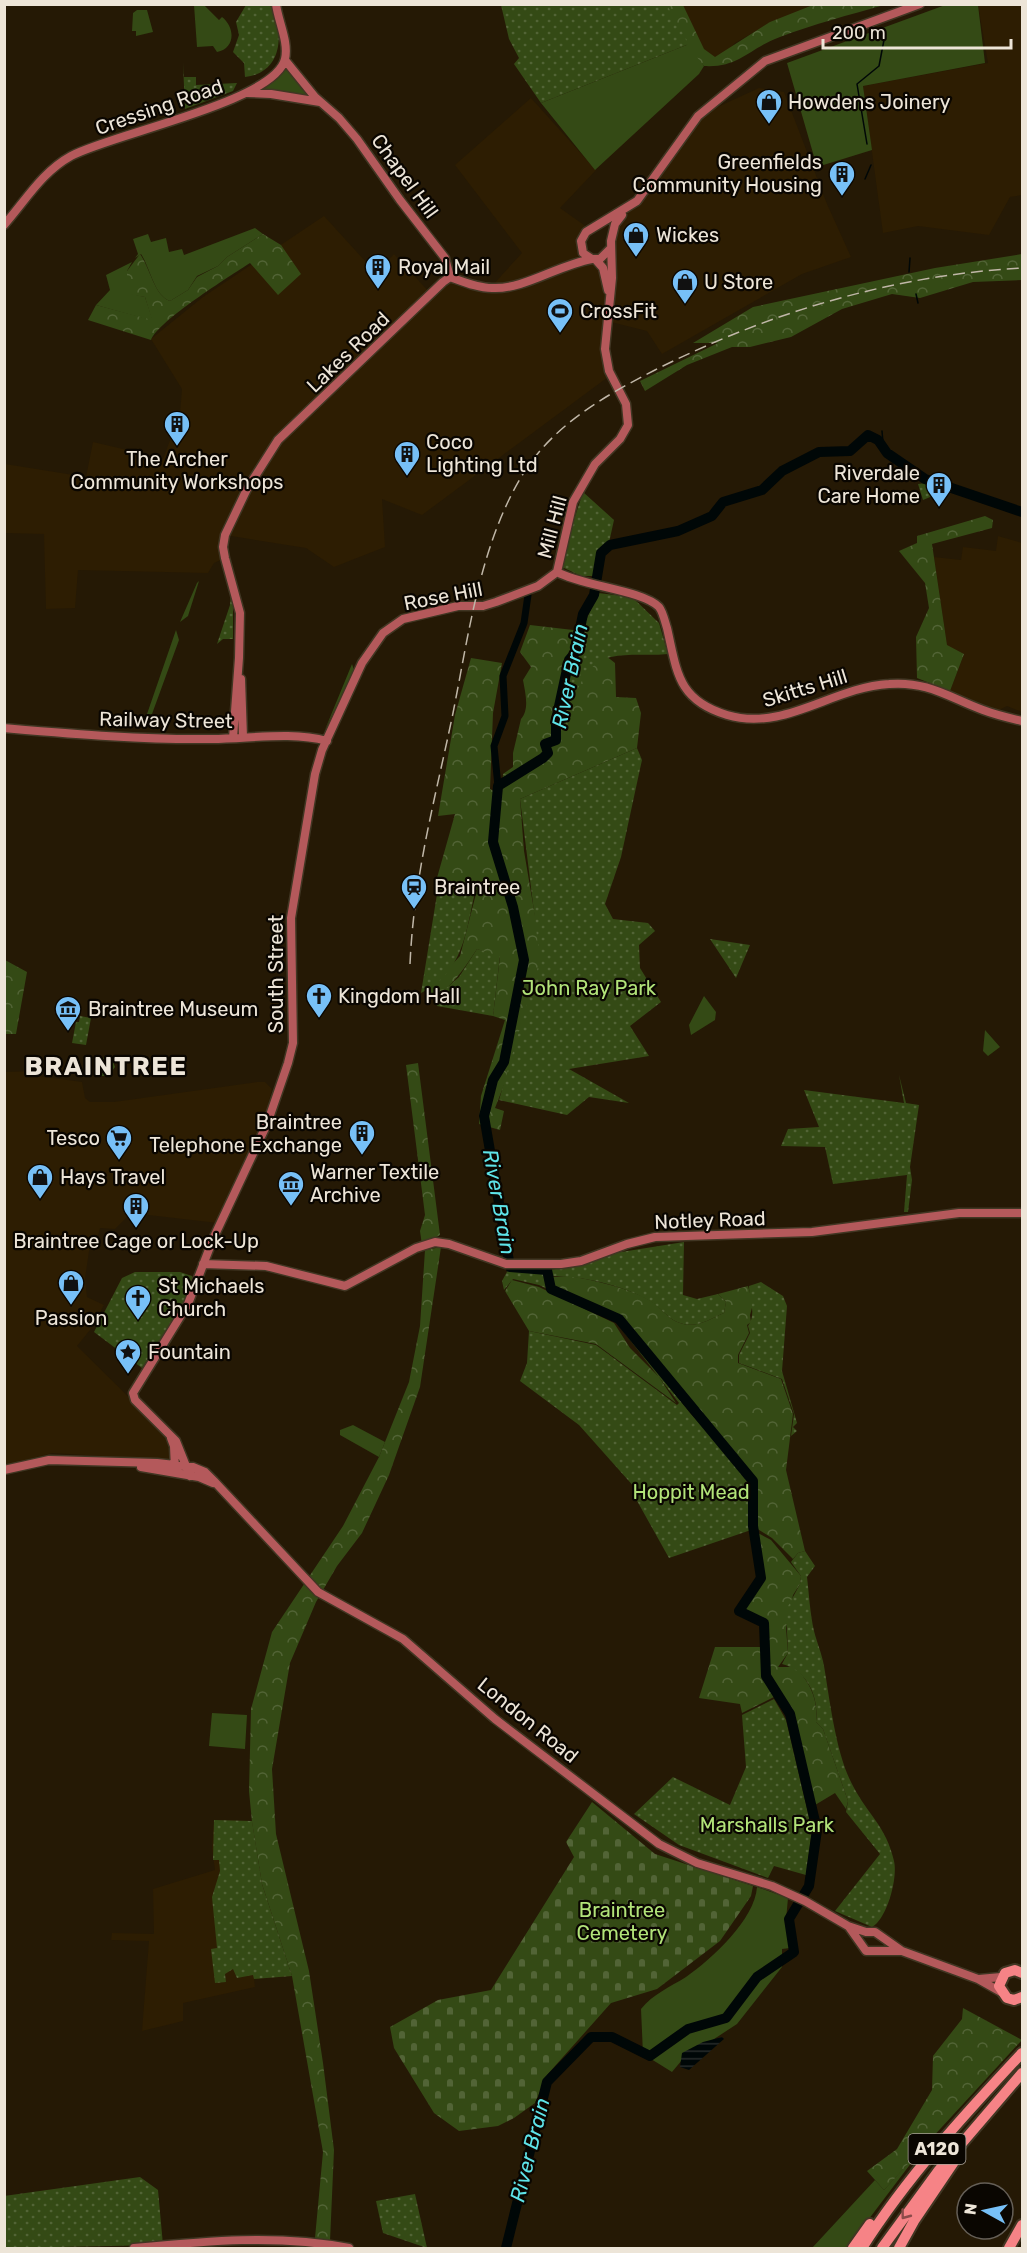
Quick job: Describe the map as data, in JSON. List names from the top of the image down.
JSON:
{
  "streets": {
    "highway": ["A120"],
    "street": [
      "Cressing Road",
      "Chapel Hill",
      "Lakes Road",
      "Mill Hill",
      "Rose Hill",
      "Skitts Hill",
      "Railway Street",
      "South Street",
      "Notley Road",
      "London Road"
    ]
  },
  "crossings": [
    ["Cressing Road", "Chapel Hill"],
    ["Chapel Hill", "Lakes Road"],
    ["Mill Hill", "Rose Hill"],
    ["Mill Hill", "Skitts Hill"],
    ["Rose Hill", "Skitts Hill"],
    ["Rose Hill", "Railway Street"],
    ["Rose Hill", "South Street"],
    ["Railway Street", "South Street"],
    ["South Street", "Notley Road"]
  ],
  "districts": ["BRAINTREE"],
  "water": ["River Brain"],
  "parks": [
    "John Ray Park",
    "Hoppit Mead",
    "Marshalls Park",
    "Braintree Cemetery"
  ],
  "places": {
    "shop": [
      "Howdens Joinery",
      "Wickes",
      "U Store",
      "Hays Travel",
      "Passion"
    ],
    "building": [
      "Greenfields Community Housing",
      "Royal Mail",
      "The Archer Community Workshops",
      "Coco Lighting Ltd",
      "Riverdale Care Home",
      "Braintree Telephone Exchange",
      "Braintree Cage or Lock-Up"
    ],
    "sports": ["CrossFit"],
    "station": ["Braintree"],
    "church": ["Kingdom Hall", "St Michaels Church"],
    "museum": ["Braintree Museum", "Warner Textile Archive"],
    "supermarket": ["Tesco"],
    "place": ["Fountain"]
  },
  "scale_bar": "200 m",
  "north": "left"
}
